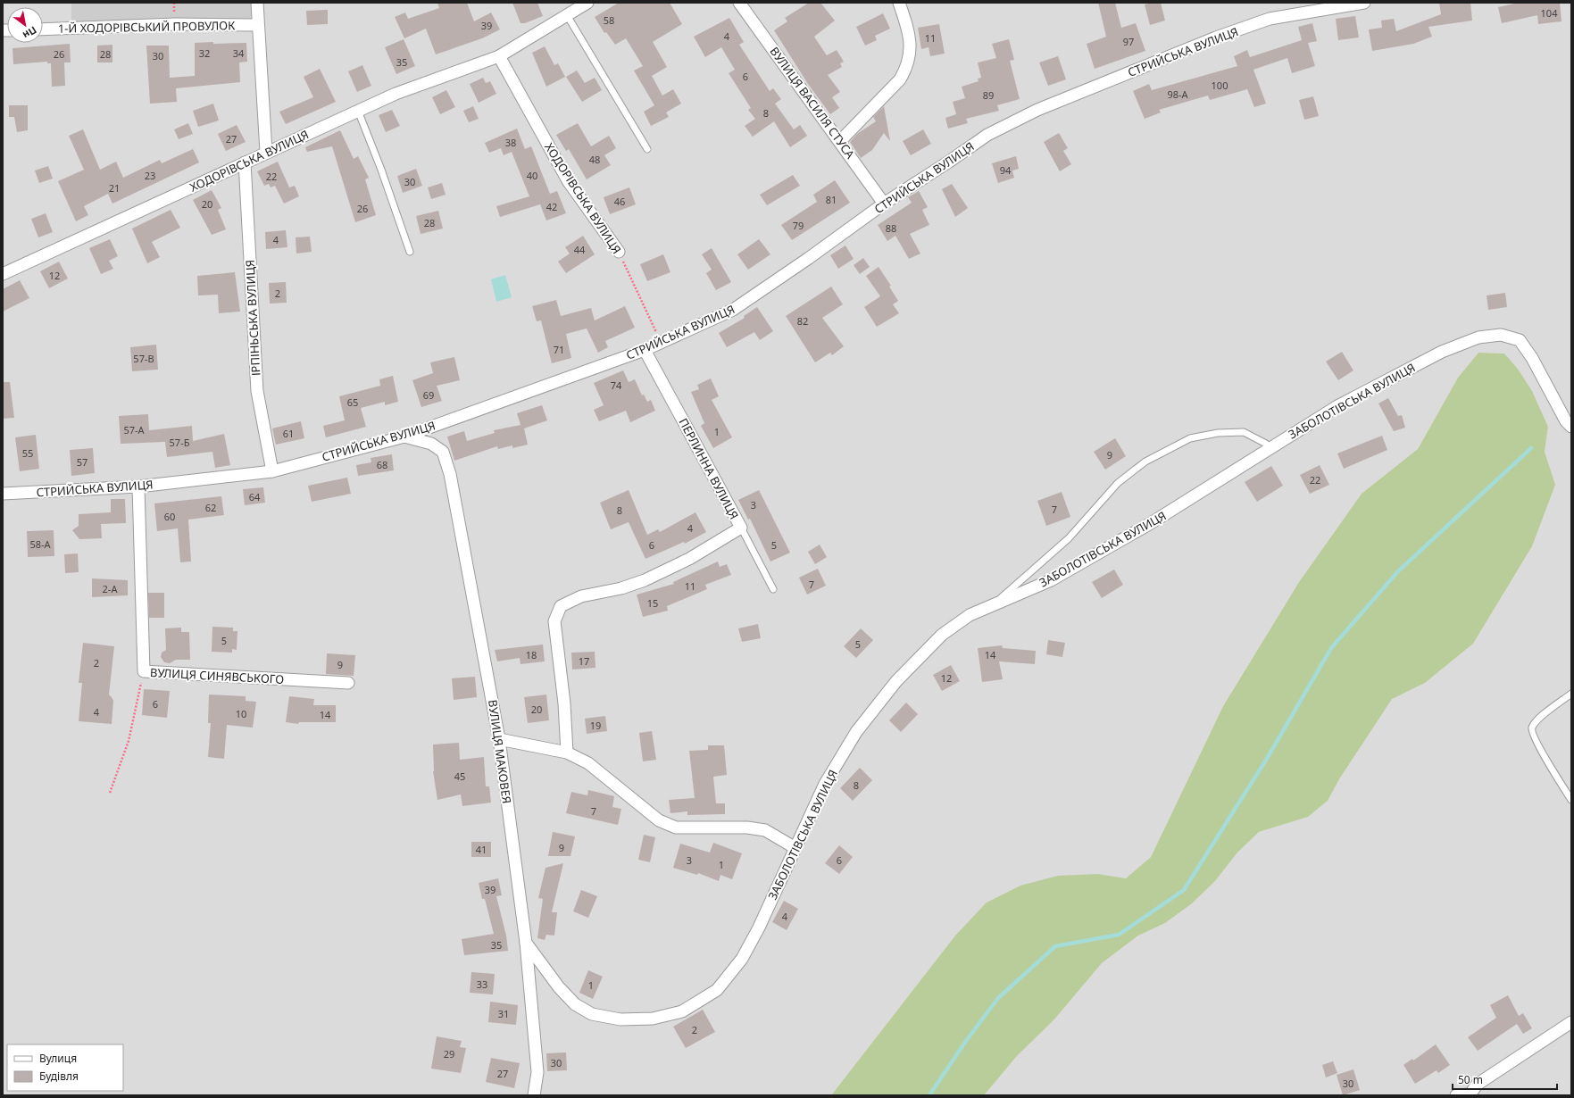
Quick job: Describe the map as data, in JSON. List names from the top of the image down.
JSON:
{
  "streets": {
    "street": [
      "1-Й ХОДОРІВСЬКИЙ ПРОВУЛОК",
      "СТРИЙСЬКА ВУЛИЦЯ",
      "ВУЛИЦЯ ВАСИЛЯ СТУСА",
      "ХОДОРІВСЬКА ВУЛИЦЯ",
      "ІРПІНЬСЬКА ВУЛИЦЯ",
      "ЗАБОЛОТІВСЬКА ВУЛИЦЯ",
      "ПЕРЛИННА ВУЛИЦЯ",
      "ВУЛИЦЯ СИНЯВСЬКОГО",
      "ВУЛИЦЯ МАКОВЕЯ"
    ]
  },
  "crossings": [
    ["СТРИЙСЬКА ВУЛИЦЯ", "ВУЛИЦЯ ВАСИЛЯ СТУСА"],
    ["СТРИЙСЬКА ВУЛИЦЯ", "ХОДОРІВСЬКА ВУЛИЦЯ"],
    ["СТРИЙСЬКА ВУЛИЦЯ", "ІРПІНЬСЬКА ВУЛИЦЯ"],
    ["СТРИЙСЬКА ВУЛИЦЯ", "ПЕРЛИННА ВУЛИЦЯ"],
    ["СТРИЙСЬКА ВУЛИЦЯ", "ВУЛИЦЯ СИНЯВСЬКОГО"],
    ["СТРИЙСЬКА ВУЛИЦЯ", "ВУЛИЦЯ МАКОВЕЯ"],
    ["ХОДОРІВСЬКА ВУЛИЦЯ", "ІРПІНЬСЬКА ВУЛИЦЯ"],
    ["ЗАБОЛОТІВСЬКА ВУЛИЦЯ", "ВУЛИЦЯ МАКОВЕЯ"]
  ],
  "house_numbers": [
    "104",
    "58",
    "39",
    "4",
    "11",
    "97",
    "32",
    "34",
    "26",
    "28",
    "30",
    "35",
    "6",
    "100",
    "98-А",
    "89",
    "8",
    "27",
    "38",
    "48",
    "94",
    "23",
    "40",
    "22",
    "30",
    "21",
    "81",
    "46",
    "20",
    "42",
    "26",
    "28",
    "79",
    "88",
    "4",
    "44",
    "12",
    "2",
    "82",
    "71",
    "57-В",
    "74",
    "69",
    "65",
    "57-А",
    "1",
    "61",
    "57-Б",
    "55",
    "9",
    "57",
    "68",
    "22",
    "64",
    "3",
    "62",
    "7",
    "8",
    "60",
    "4",
    "58-А",
    "6",
    "5",
    "7",
    "11",
    "2-А",
    "15",
    "5",
    "5",
    "18",
    "14",
    "17",
    "2",
    "9",
    "12",
    "6",
    "20",
    "4",
    "10",
    "14",
    "19",
    "45",
    "8",
    "7",
    "9",
    "41",
    "3",
    "6",
    "1",
    "39",
    "4",
    "35",
    "33",
    "1",
    "31",
    "2",
    "29",
    "30",
    "27",
    "30"
  ],
  "legend": ["Вулиця", "Будівля"],
  "scale_bar": "50 m",
  "north": "bottom right"
}
